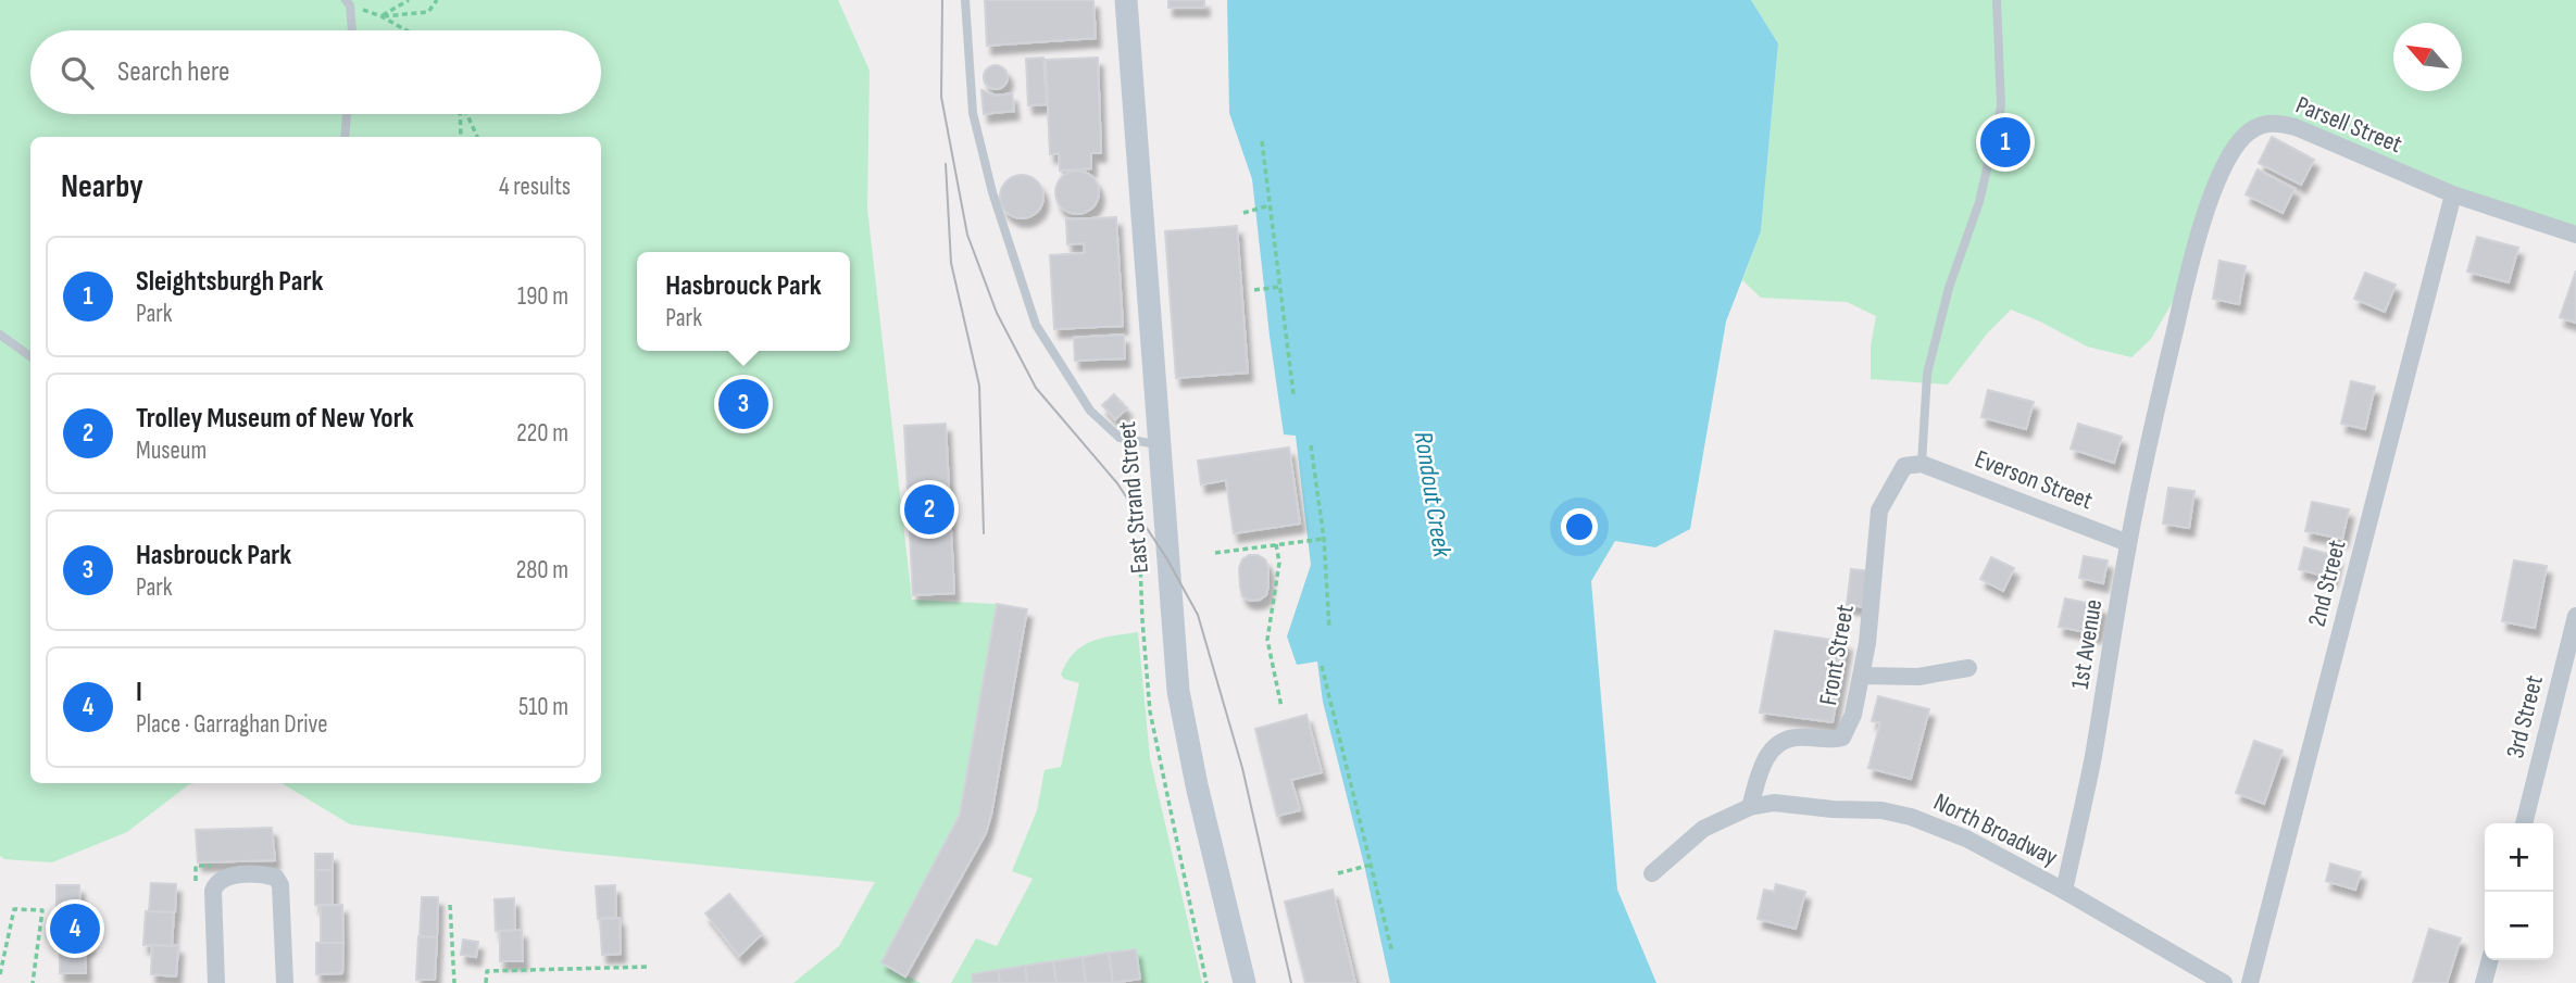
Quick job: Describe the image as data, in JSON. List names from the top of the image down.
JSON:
{
  "streets": {
    "street": [
      "Parsell Street",
      "Everson Street",
      "East Strand Street",
      "2nd Street",
      "1st Avenue",
      "Front Street",
      "3rd Street",
      "North Broadway"
    ]
  },
  "crossings": [
    ["Parsell Street", "2nd Street"],
    ["Parsell Street", "1st Avenue"],
    ["Everson Street", "1st Avenue"],
    ["Everson Street", "Front Street"],
    ["1st Avenue", "North Broadway"],
    ["Front Street", "North Broadway"]
  ],
  "water": ["Rondout Creek"],
  "north": "top left",
  "page": {
    "search": "Search here",
    "pins": [
      "1",
      "3",
      "2",
      "4"
    ],
    "heading": ["Nearby", "4 results"],
    "list": [
      {
        "mark": "1",
        "name": "Sleightsburgh Park",
        "note": "Park",
        "value": "190 m"
      },
      {
        "mark": "2",
        "name": "Trolley Museum of New York",
        "note": "Museum",
        "value": "220 m"
      },
      {
        "mark": "3",
        "name": "Hasbrouck Park",
        "note": "Park",
        "value": "280 m"
      },
      {
        "mark": "4",
        "name": "I",
        "note": "Place · Garraghan Drive",
        "value": "510 m"
      }
    ],
    "popup": ["Hasbrouck Park", "Park"],
    "map_buttons": ["+", "−"]
  }
}
